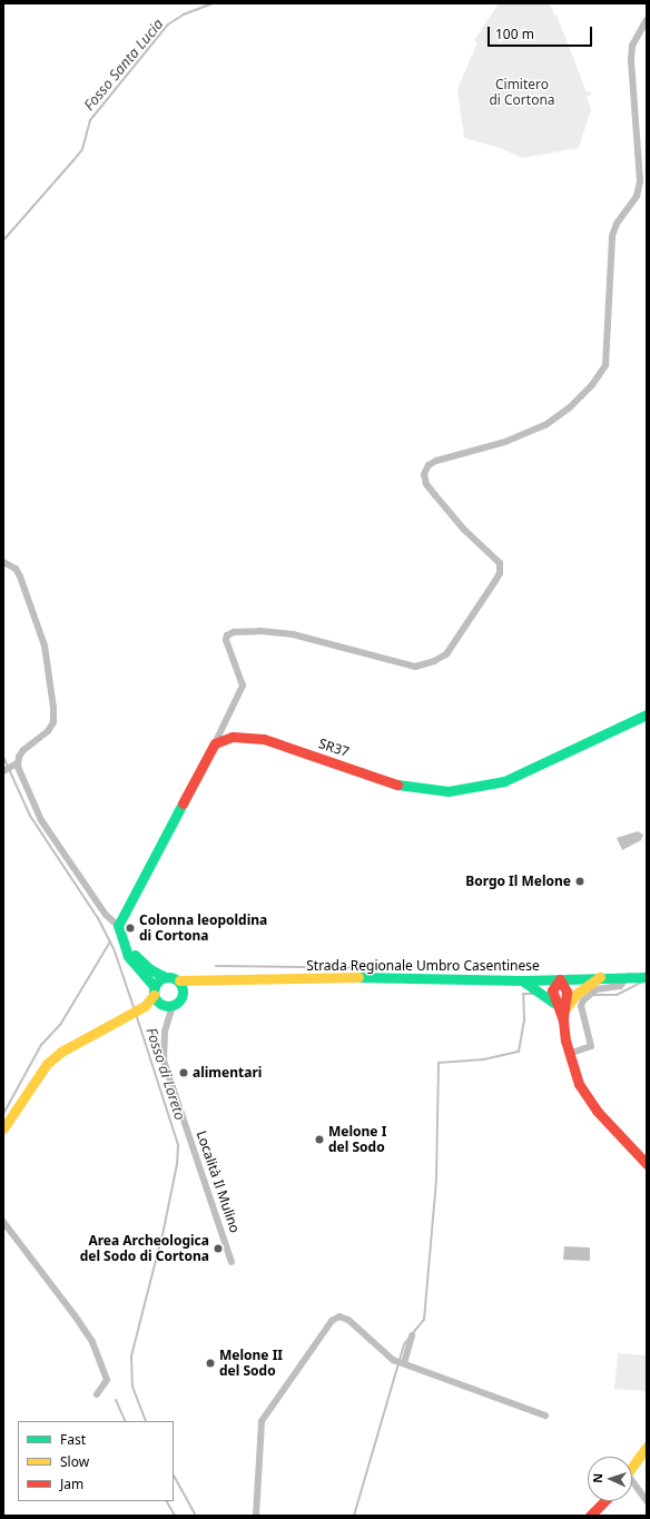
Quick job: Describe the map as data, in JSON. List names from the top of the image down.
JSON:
{
  "streets": {
    "main road": ["SR37", "Strada Regionale Umbro Casentinese"],
    "street": ["Località Il Mulino"]
  },
  "crossings": [
    ["Strada Regionale Umbro Casentinese", "Località Il Mulino"]
  ],
  "water": ["Fosso Santa Lucia", "Fosso di Loreto"],
  "parks": ["Cimitero di Cortona"],
  "places": [
    "Borgo Il Melone",
    "Colonna leopoldina di Cortona",
    "alimentari",
    "Melone I del Sodo",
    "Area Archeologica del Sodo di Cortona",
    "Melone II del Sodo"
  ],
  "legend": ["Fast", "Slow", "Jam"],
  "scale_bar": "100 m",
  "north": "left"
}
